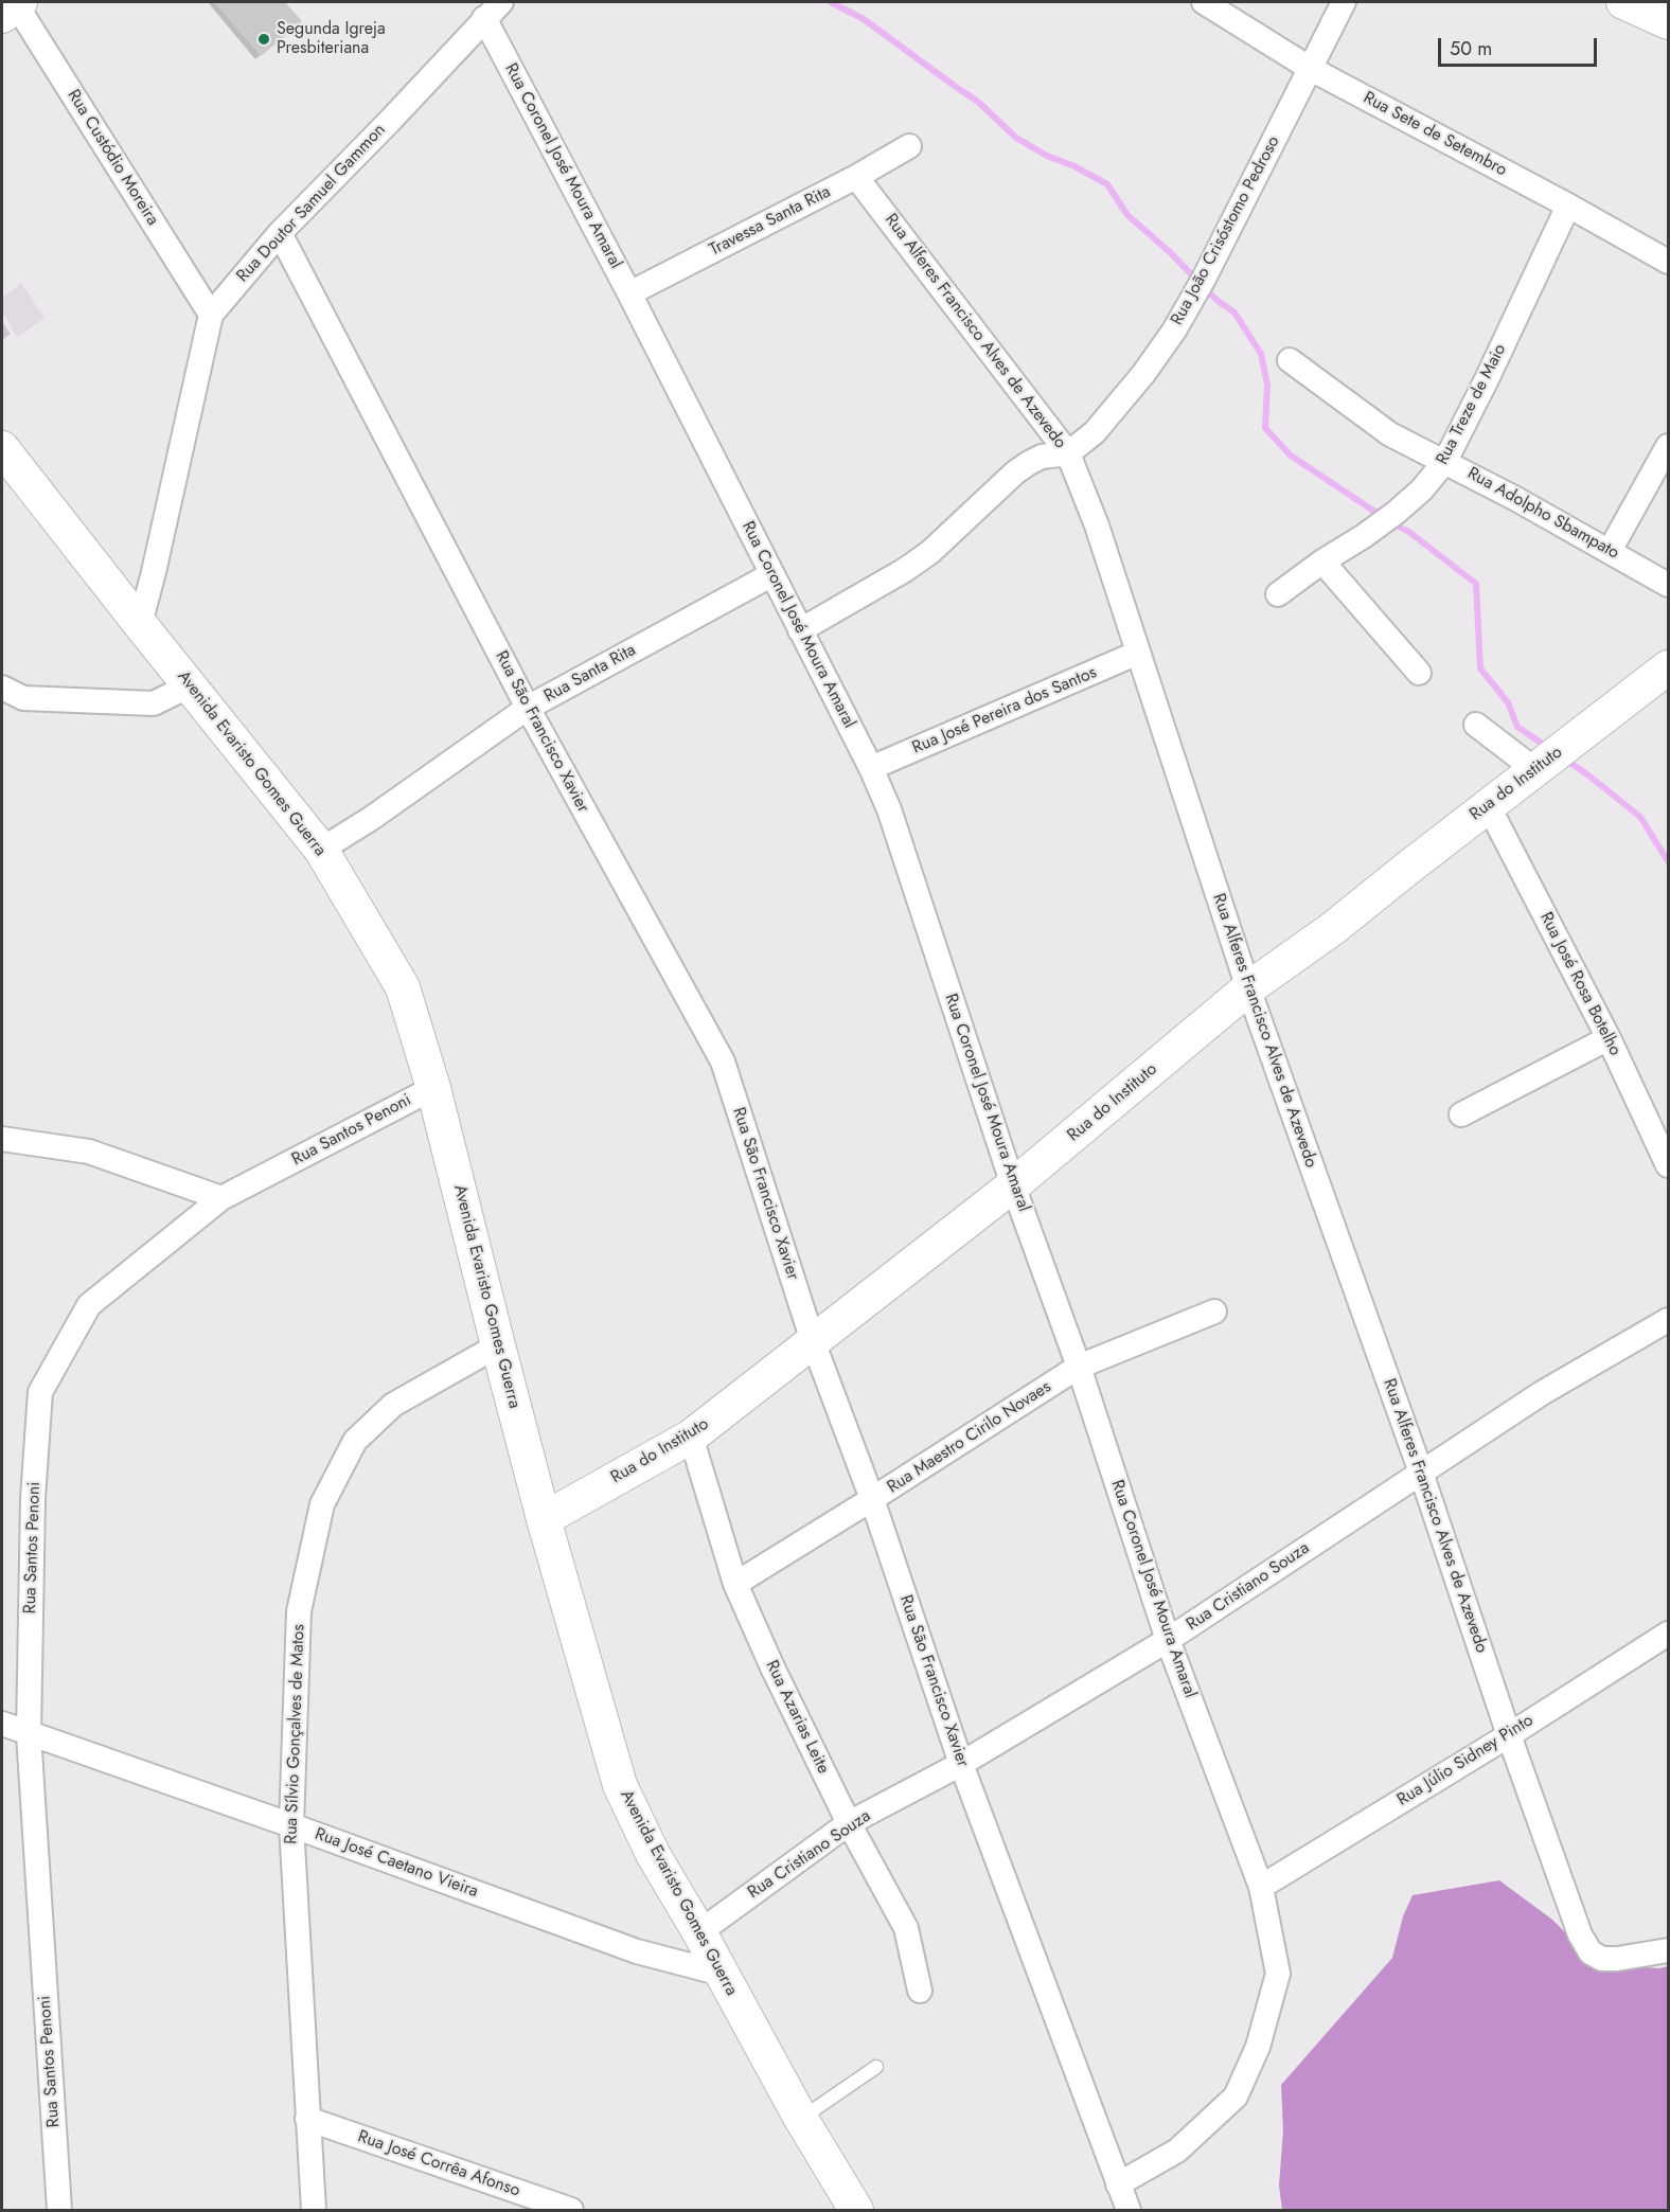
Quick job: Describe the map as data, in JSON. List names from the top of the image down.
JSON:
{
  "streets": {
    "main road": ["Avenida Evaristo Gomes Guerra", "Rua do Instituto"],
    "street": [
      "Rua Sete de Setembro",
      "Rua Custódio Moreira",
      "Rua Coronel José Moura Amaral",
      "Rua Doutor Samuel Gammon",
      "Travessa Santa Rita",
      "Rua João Crisóstomo Pedroso",
      "Rua Alferes Francisco Alves de Azevedo",
      "Rua Treze de Maio",
      "Rua Adolpho Sbampato",
      "Rua Santa Rita",
      "Rua José Pereira dos Santos",
      "Rua São Francisco Xavier",
      "Rua José Rosa Botelho",
      "Rua Santos Penoni",
      "Rua Maestro Cirilo Novaes",
      "Rua Cristiano Souza",
      "Rua Azarias Leite",
      "Rua Sílvio Gonçalves de Matos",
      "Rua Júlio Sidney Pinto",
      "Rua José Caetano Vieira",
      "Rua José Corrêa Afonso"
    ]
  },
  "crossings": [
    ["Rua Sete de Setembro", "Rua João Crisóstomo Pedroso"],
    ["Rua Sete de Setembro", "Rua Treze de Maio"],
    ["Rua Custódio Moreira", "Rua Doutor Samuel Gammon"],
    ["Rua Coronel José Moura Amaral", "Rua Doutor Samuel Gammon"],
    ["Rua Coronel José Moura Amaral", "Travessa Santa Rita"],
    ["Rua Coronel José Moura Amaral", "Rua João Crisóstomo Pedroso"],
    ["Rua Coronel José Moura Amaral", "Rua Santa Rita"],
    ["Rua Coronel José Moura Amaral", "Rua José Pereira dos Santos"],
    ["Rua Coronel José Moura Amaral", "Rua São Francisco Xavier"],
    ["Rua Coronel José Moura Amaral", "Rua do Instituto"],
    ["Rua Coronel José Moura Amaral", "Rua Maestro Cirilo Novaes"],
    ["Rua Coronel José Moura Amaral", "Rua Cristiano Souza"],
    ["Rua Coronel José Moura Amaral", "Rua Júlio Sidney Pinto"],
    ["Rua Doutor Samuel Gammon", "Rua São Francisco Xavier"],
    ["Rua Doutor Samuel Gammon", "Avenida Evaristo Gomes Guerra"],
    ["Travessa Santa Rita", "Rua Alferes Francisco Alves de Azevedo"],
    ["Rua João Crisóstomo Pedroso", "Rua Alferes Francisco Alves de Azevedo"],
    ["Rua Alferes Francisco Alves de Azevedo", "Rua José Pereira dos Santos"],
    ["Rua Alferes Francisco Alves de Azevedo", "Rua do Instituto"],
    ["Rua Alferes Francisco Alves de Azevedo", "Rua Cristiano Souza"],
    ["Rua Alferes Francisco Alves de Azevedo", "Rua Júlio Sidney Pinto"],
    ["Rua Treze de Maio", "Rua Adolpho Sbampato"],
    ["Rua Santa Rita", "Rua São Francisco Xavier"],
    ["Rua Santa Rita", "Avenida Evaristo Gomes Guerra"],
    ["Rua São Francisco Xavier", "Rua do Instituto"],
    ["Rua São Francisco Xavier", "Rua Maestro Cirilo Novaes"],
    ["Rua São Francisco Xavier", "Rua Cristiano Souza"],
    ["Avenida Evaristo Gomes Guerra", "Rua do Instituto"],
    ["Avenida Evaristo Gomes Guerra", "Rua Santos Penoni"],
    ["Avenida Evaristo Gomes Guerra", "Rua Cristiano Souza"],
    ["Avenida Evaristo Gomes Guerra", "Rua Sílvio Gonçalves de Matos"],
    ["Avenida Evaristo Gomes Guerra", "Rua José Caetano Vieira"],
    ["Rua do Instituto", "Rua José Rosa Botelho"],
    ["Rua do Instituto", "Rua Azarias Leite"],
    ["Rua Santos Penoni", "Rua José Caetano Vieira"],
    ["Rua Maestro Cirilo Novaes", "Rua Azarias Leite"],
    ["Rua Cristiano Souza", "Rua Azarias Leite"],
    ["Rua Sílvio Gonçalves de Matos", "Rua José Caetano Vieira"],
    ["Rua Sílvio Gonçalves de Matos", "Rua José Corrêa Afonso"]
  ],
  "places": ["Segunda Igreja Presbiteriana"],
  "scale_bar": "50 m"
}
